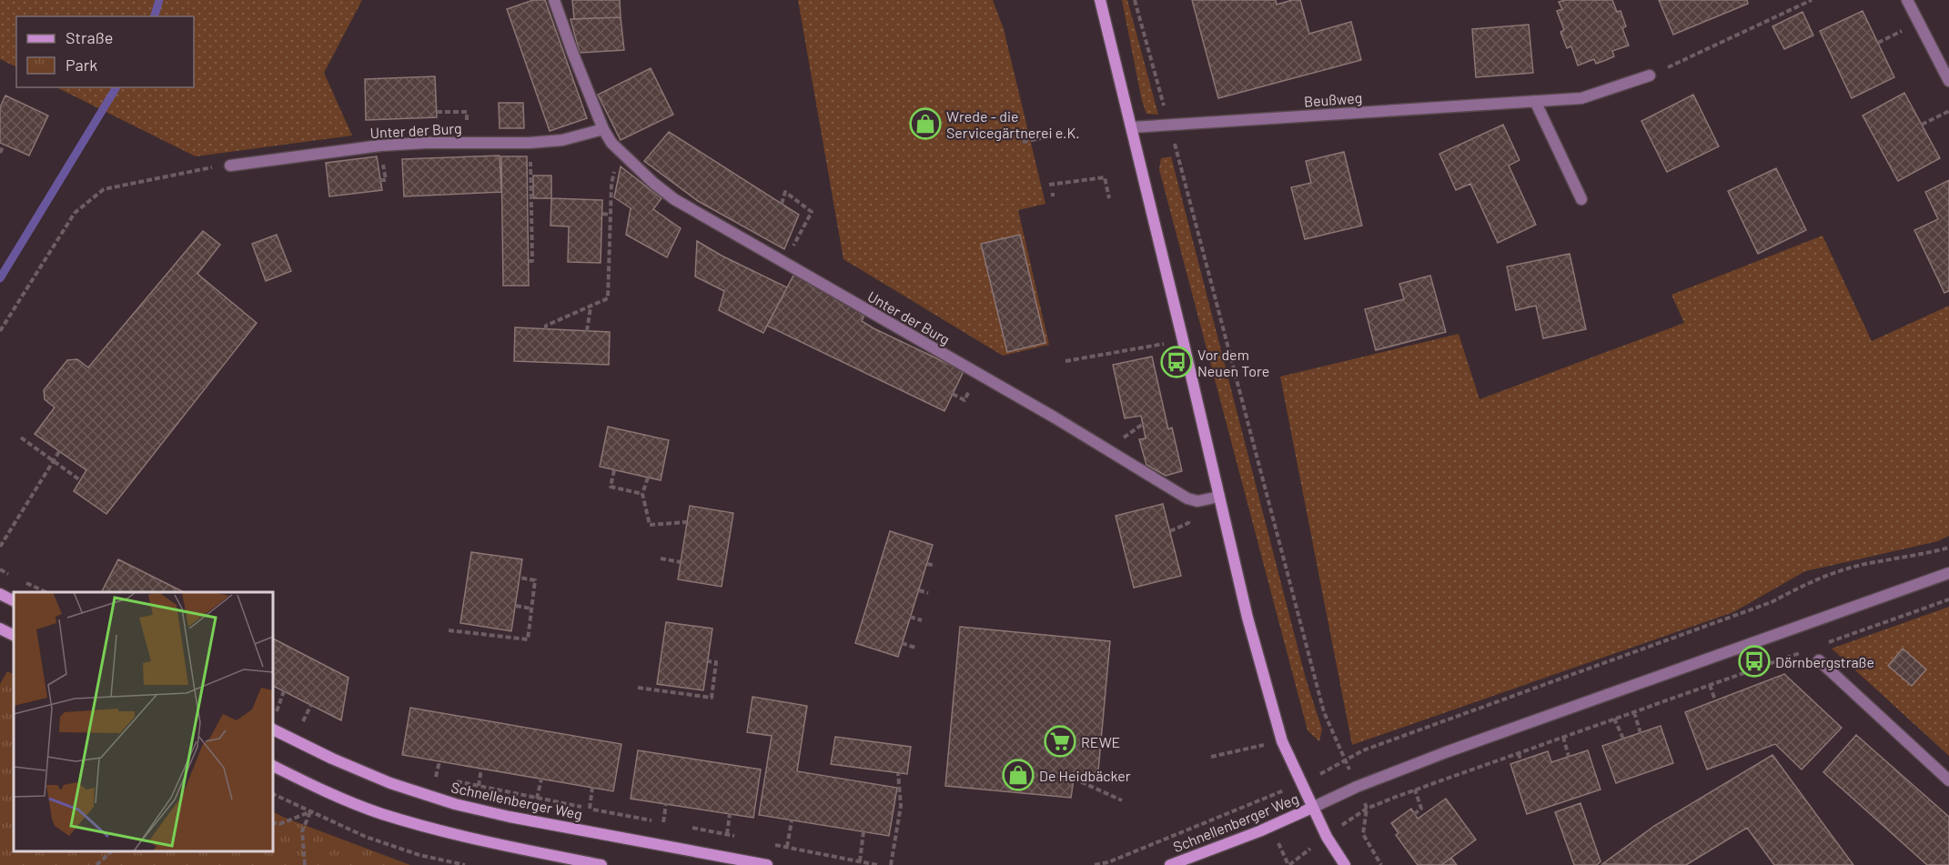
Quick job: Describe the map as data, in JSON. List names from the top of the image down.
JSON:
{
  "streets": {
    "main road": ["Schnellenberger Weg"],
    "street": ["Beußweg", "Unter der Burg"]
  },
  "places": {
    "shop": ["Wrede - die Servicegärtnerei e.K.", "De Heidbäcker"],
    "bus stop": ["Vor dem Neuen Tore", "Dörnbergstraße"],
    "supermarket": ["REWE"]
  },
  "legend": ["Straße", "Park"]
}
